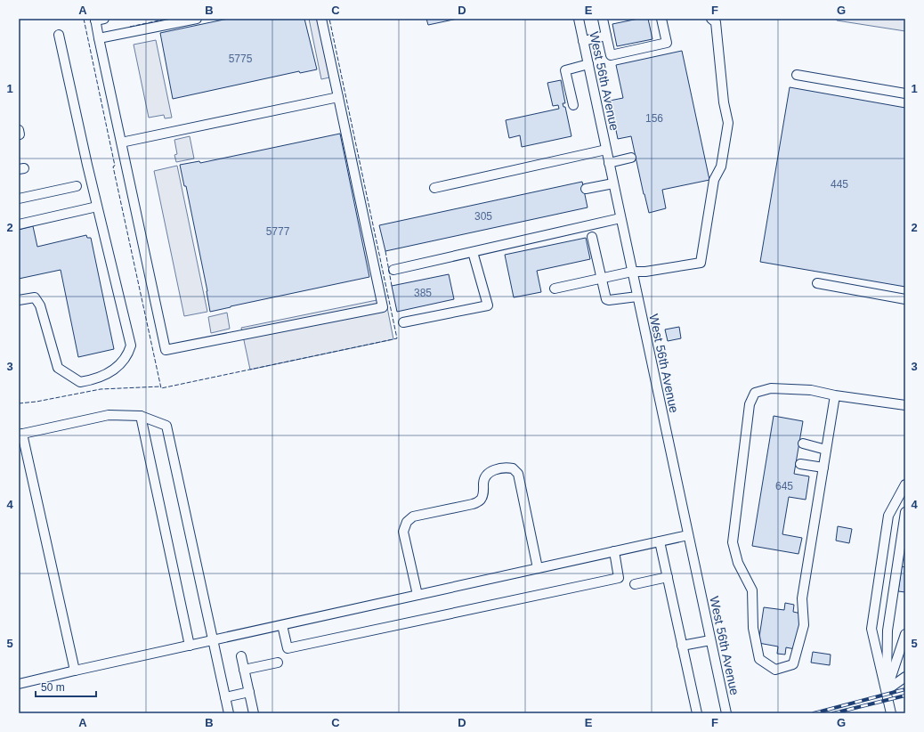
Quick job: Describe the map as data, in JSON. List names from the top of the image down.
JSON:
{
  "streets": {
    "street": ["West 56th Avenue"]
  },
  "house_numbers": [
    "5775",
    "156",
    "445",
    "305",
    "5777",
    "385",
    "645"
  ],
  "scale_bar": "50 m",
  "grid": {
    "columns": [
      "A",
      "B",
      "C",
      "D",
      "E",
      "F",
      "G"
    ],
    "rows": [
      "1",
      "2",
      "3",
      "4",
      "5"
    ]
  }
}
